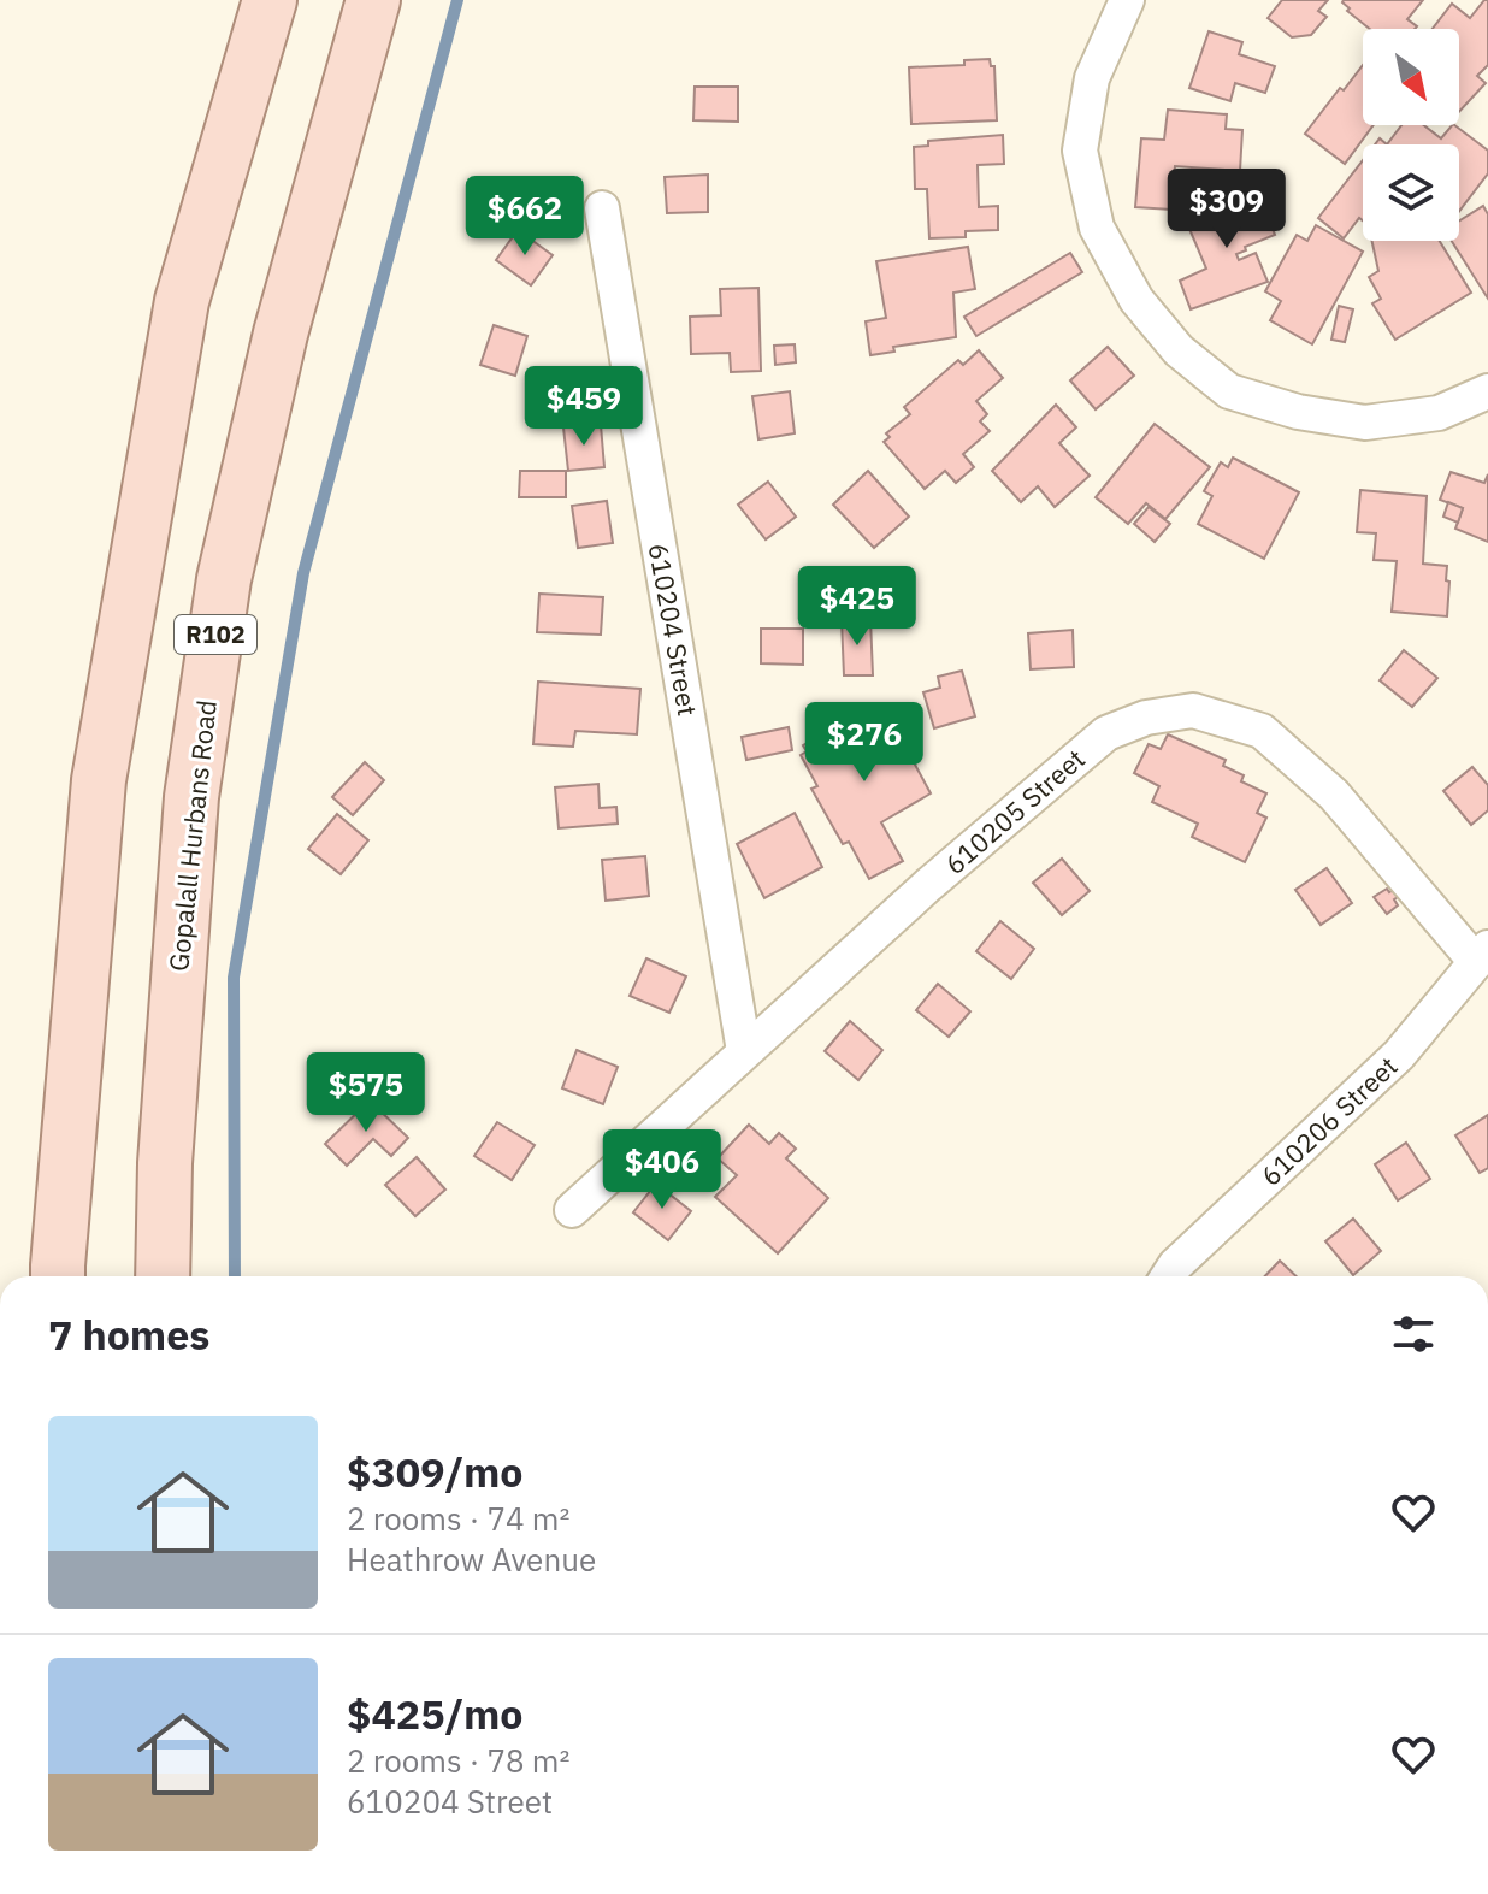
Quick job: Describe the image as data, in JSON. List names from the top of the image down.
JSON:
{
  "streets": {
    "main road": ["R102", "Gopalall Hurbans Road"],
    "street": ["610204 Street", "610205 Street", "610206 Street"]
  },
  "crossings": [
    ["610204 Street", "610205 Street"],
    ["610205 Street", "610206 Street"]
  ],
  "north": "bottom right",
  "page": {
    "price": [
      "$309",
      "$662",
      "$459",
      "$425",
      "$276",
      "$575",
      "$406"
    ],
    "heading": "7 homes",
    "list": [
      {
        "name": "$309/mo",
        "note": "2 rooms · 74 m² · Heathrow Avenue"
      },
      {
        "name": "$425/mo",
        "note": "2 rooms · 78 m² · 610204 Street"
      }
    ]
  }
}
